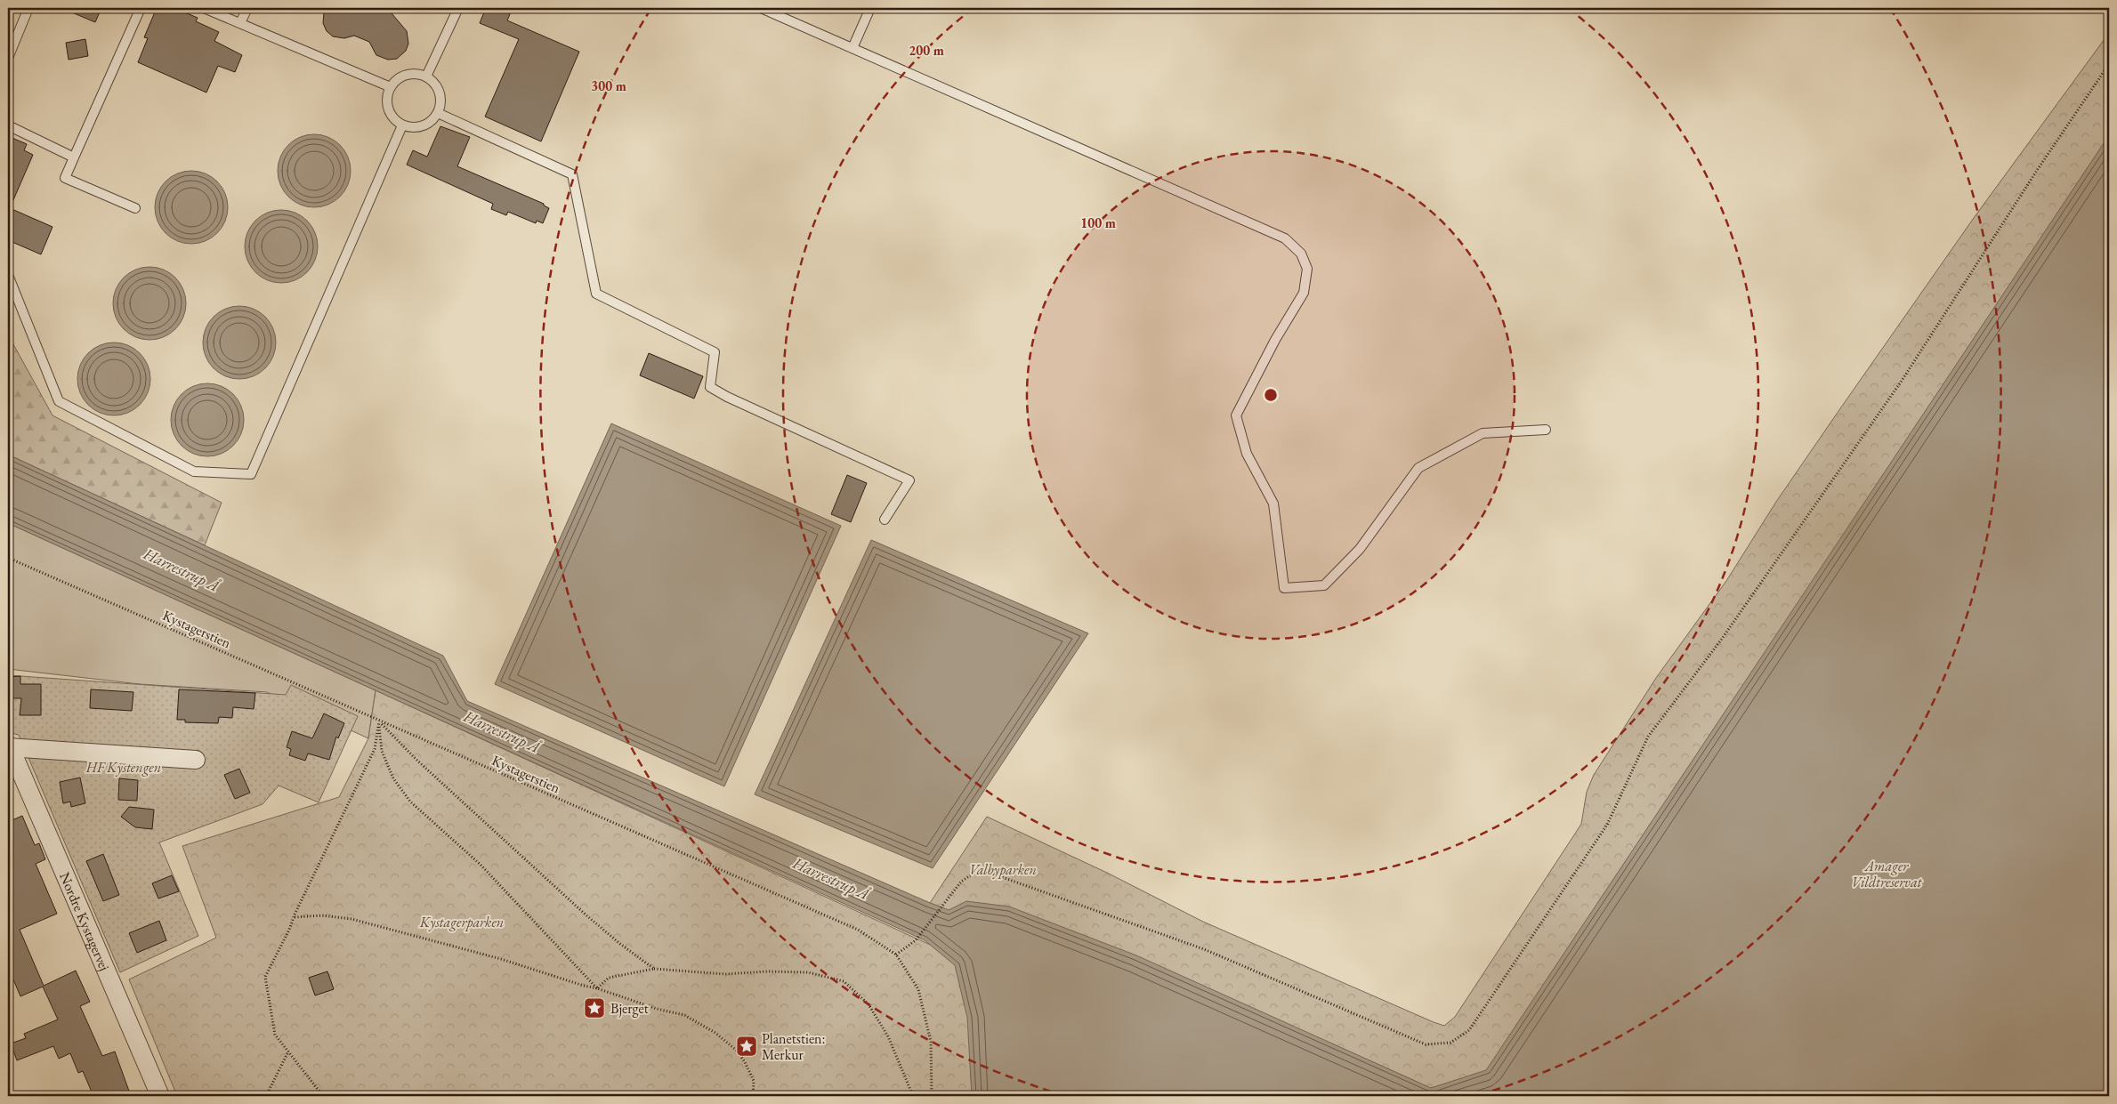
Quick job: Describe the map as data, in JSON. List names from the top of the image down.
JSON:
{
  "streets": {
    "street": ["Nordre Kystagervej"],
    "path": ["Kystagerstien"]
  },
  "water": ["Harrestrup Å"],
  "parks": [
    "HF Kystengen",
    "Amager Vildtreservat",
    "Valbyparken",
    "Kystagerparken"
  ],
  "places": {
    "place": ["Bjerget", "Planetstien: Merkur"]
  },
  "rings": ["200 m", "300 m", "100 m"]
}
